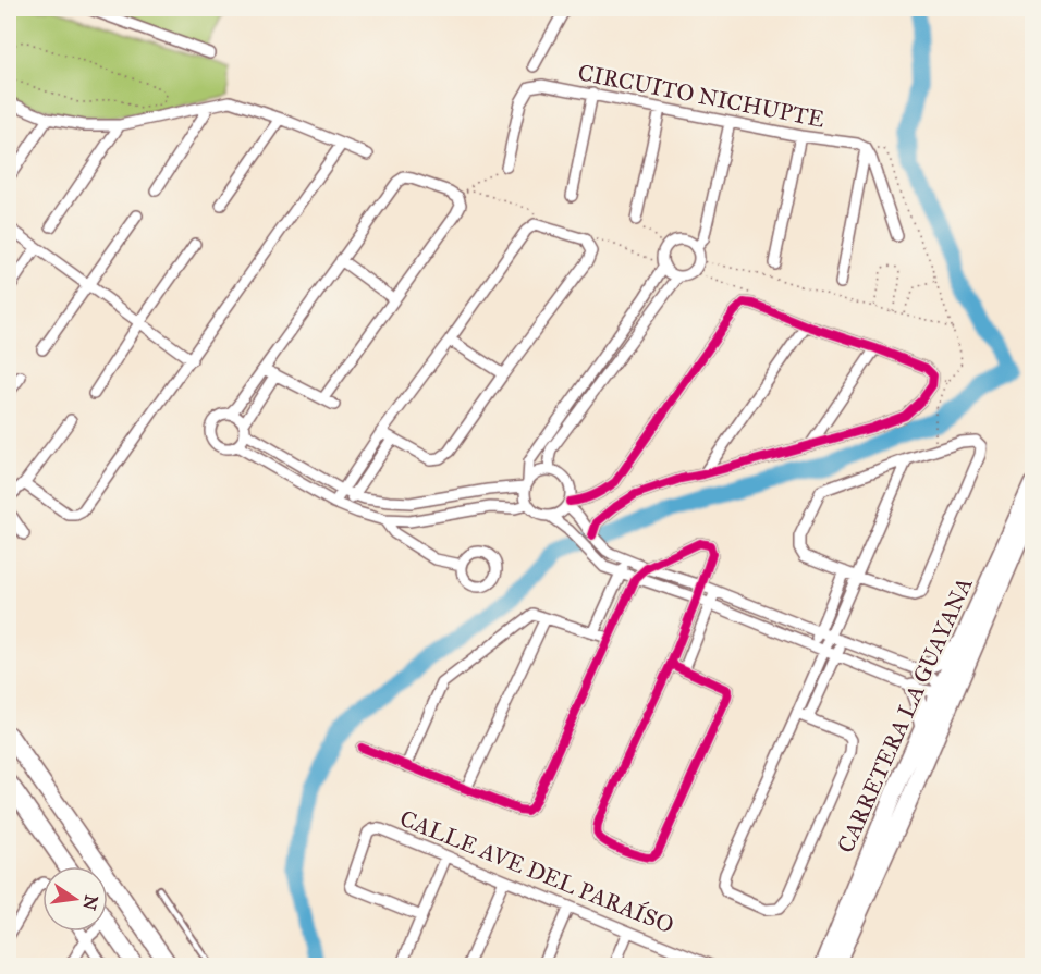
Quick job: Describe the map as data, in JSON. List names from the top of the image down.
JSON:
{
  "streets": {
    "main road": ["CARRETERA LA GUAYANA"],
    "street": ["CIRCUITO NICHUPTE", "CALLE AVE DEL PARAÍSO"]
  },
  "north": "right"
}
